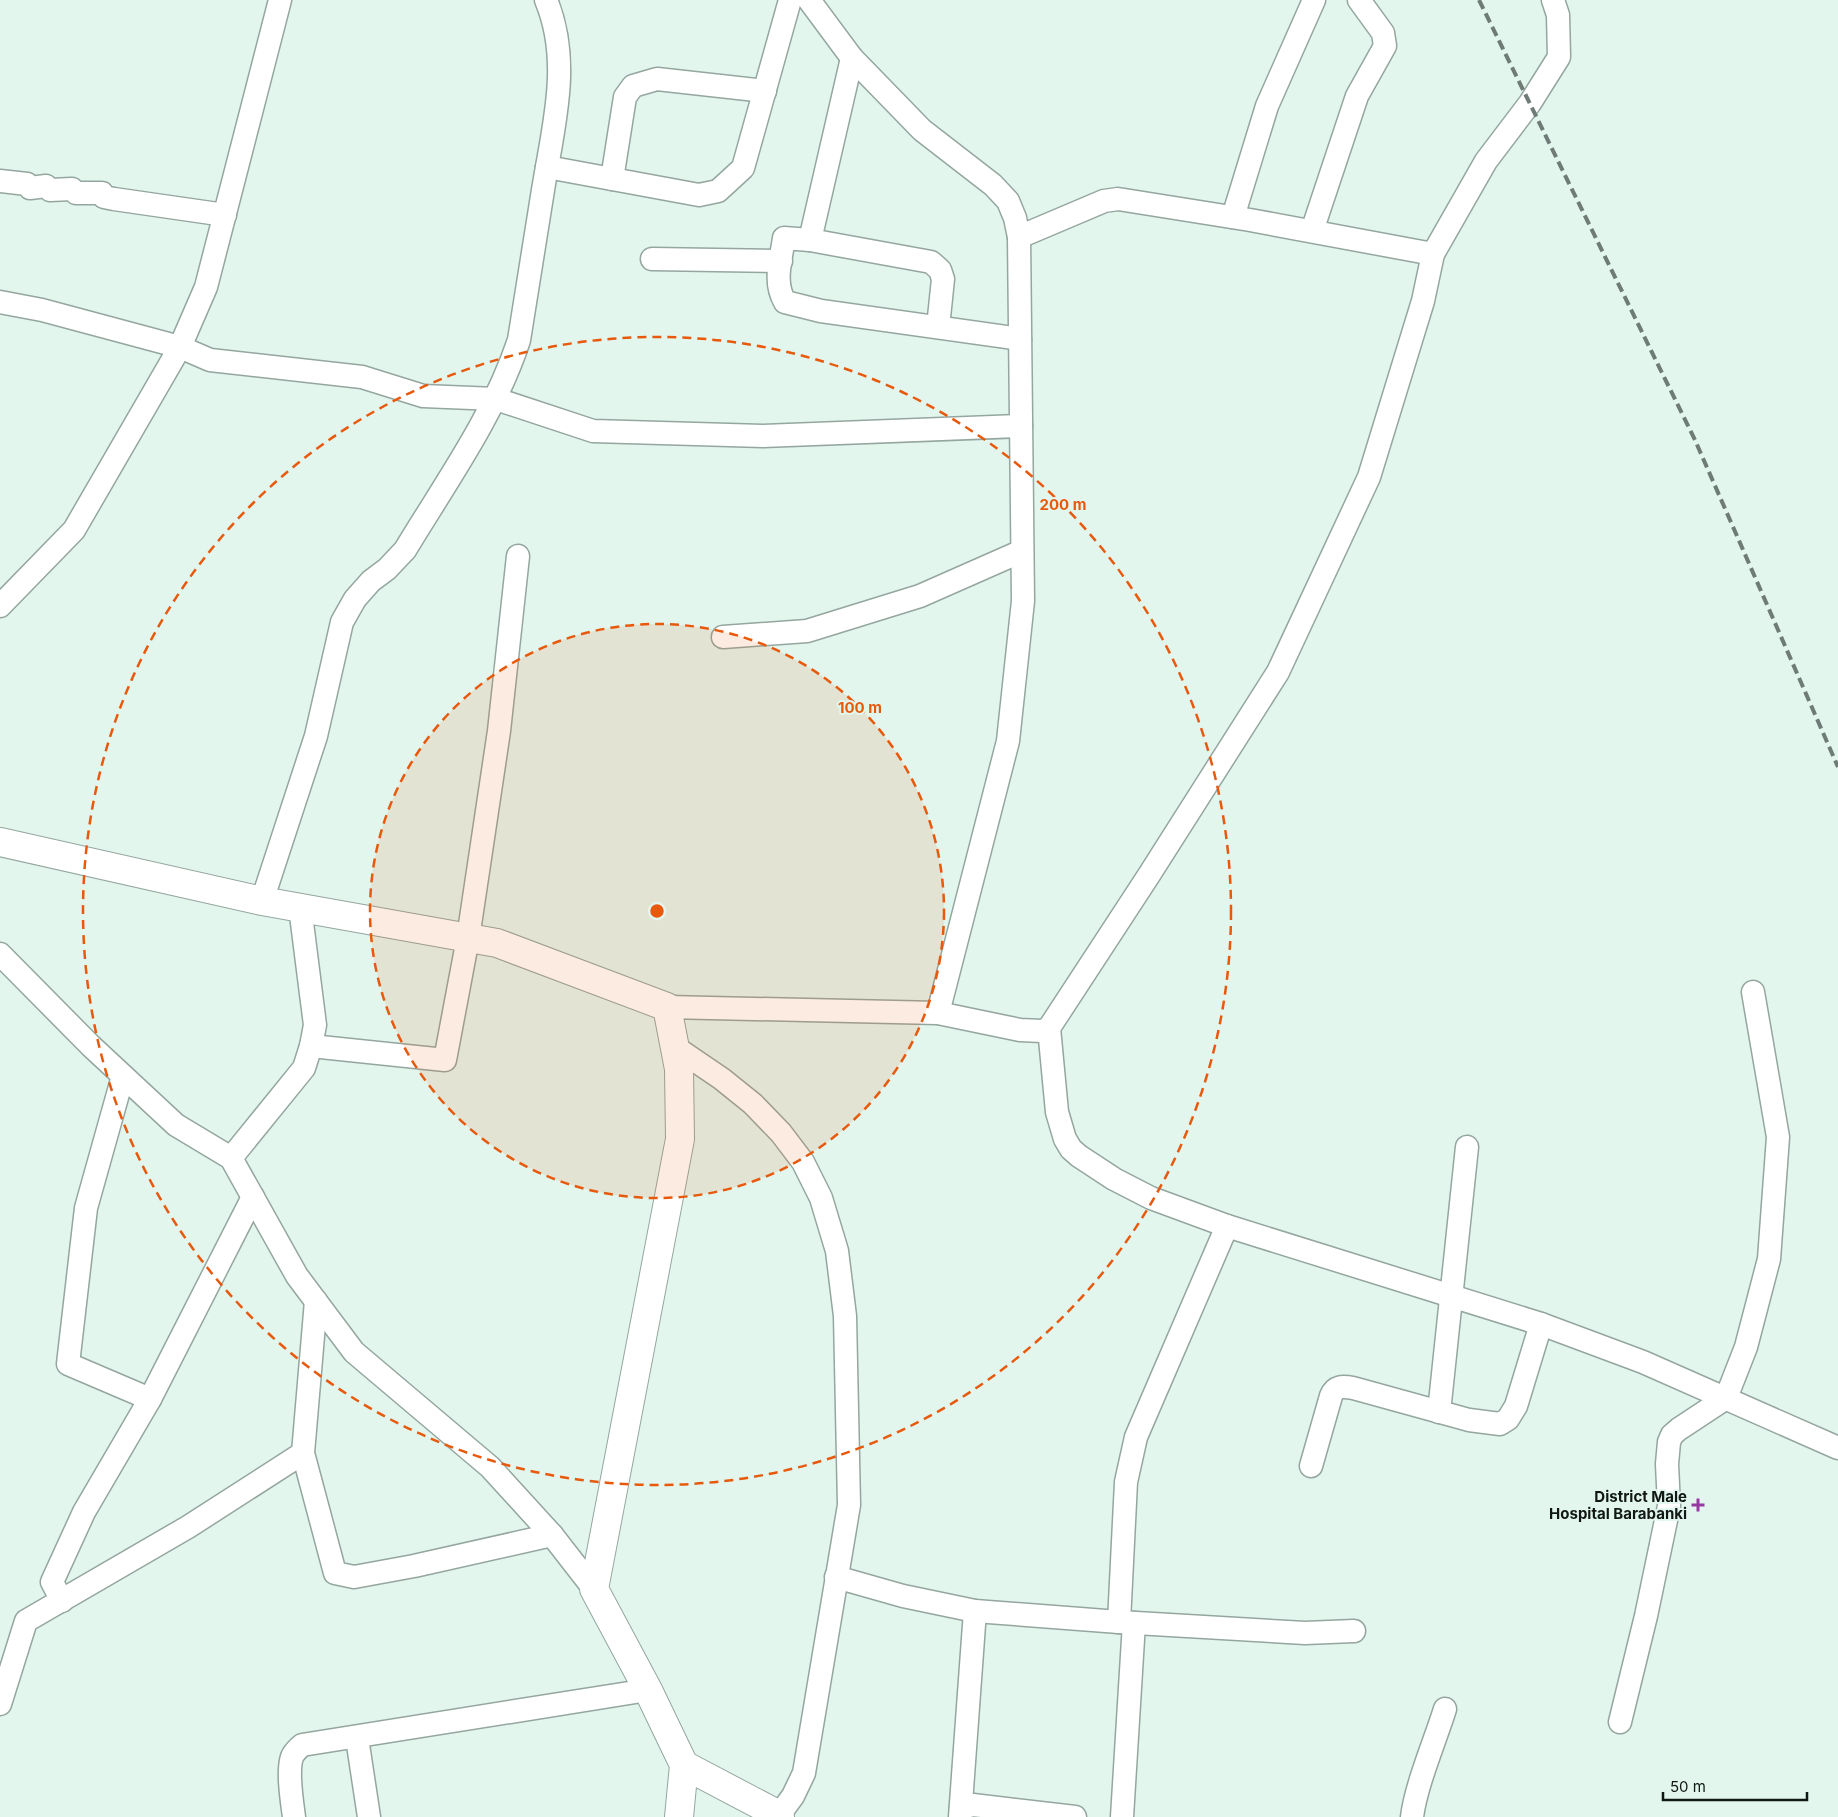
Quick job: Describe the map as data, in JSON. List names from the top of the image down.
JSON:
{
  "places": {
    "health": ["District Male Hospital Barabanki"]
  },
  "scale_bar": "50 m",
  "rings": ["200 m", "100 m"]
}
